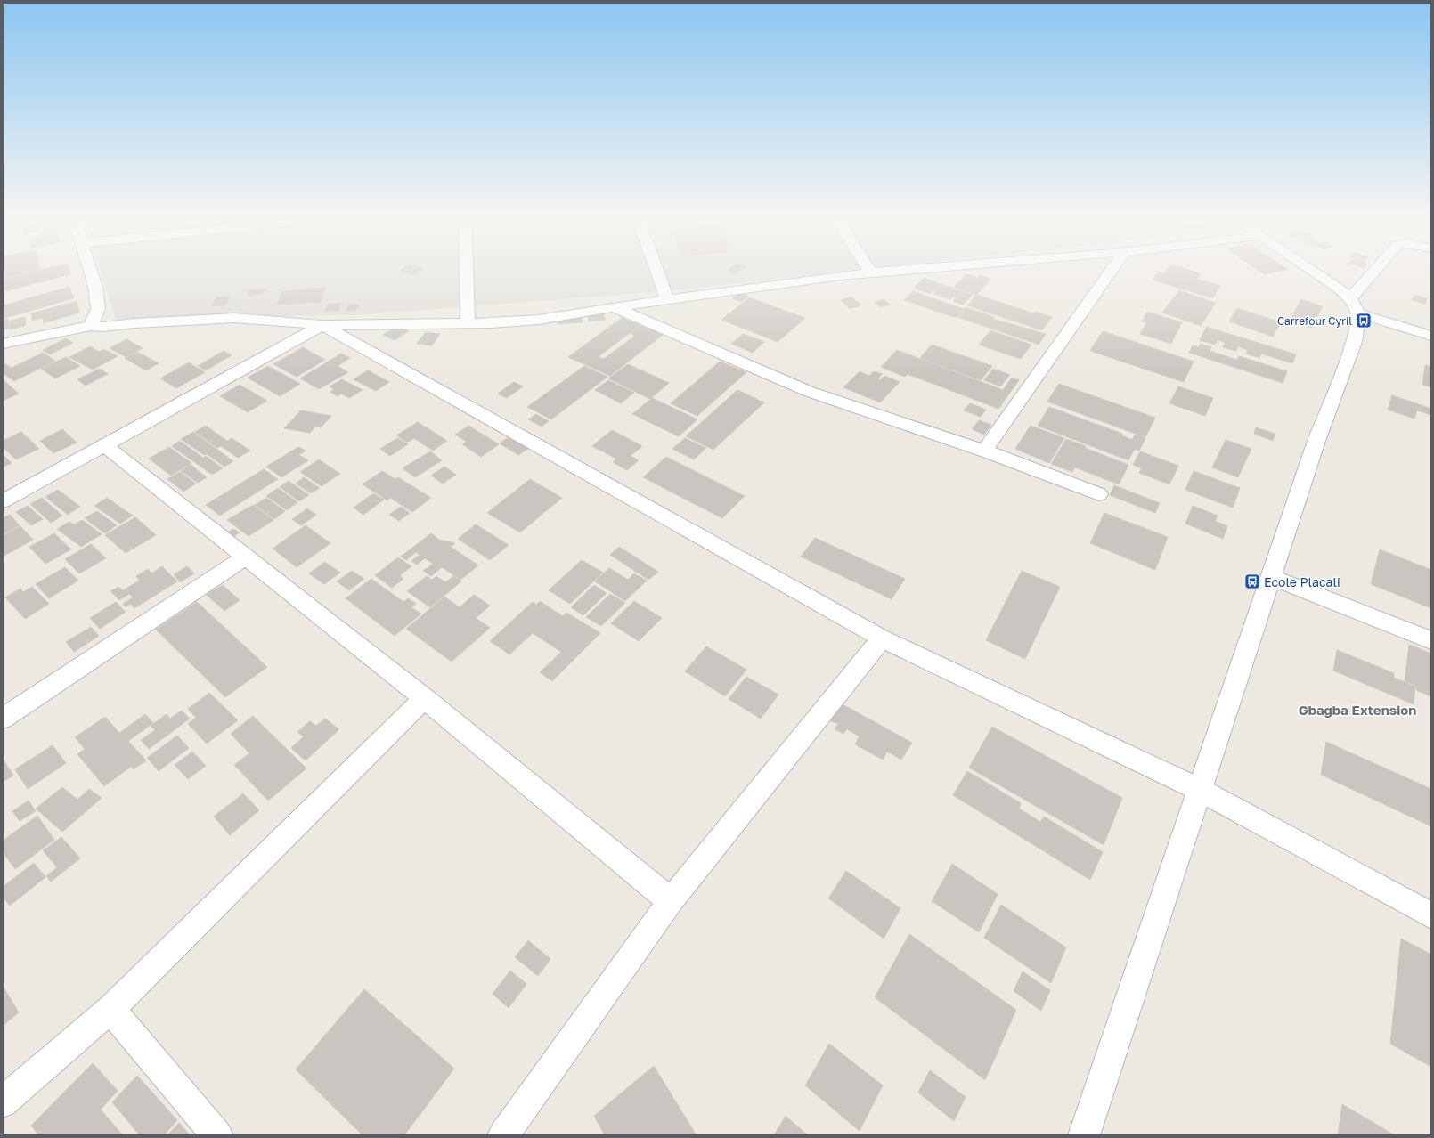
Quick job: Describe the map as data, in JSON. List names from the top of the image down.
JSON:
{
  "districts": ["Gbagba Extension"],
  "places": {
    "bus stop": ["Carrefour Cyril", "Ecole Placali"]
  }
}
